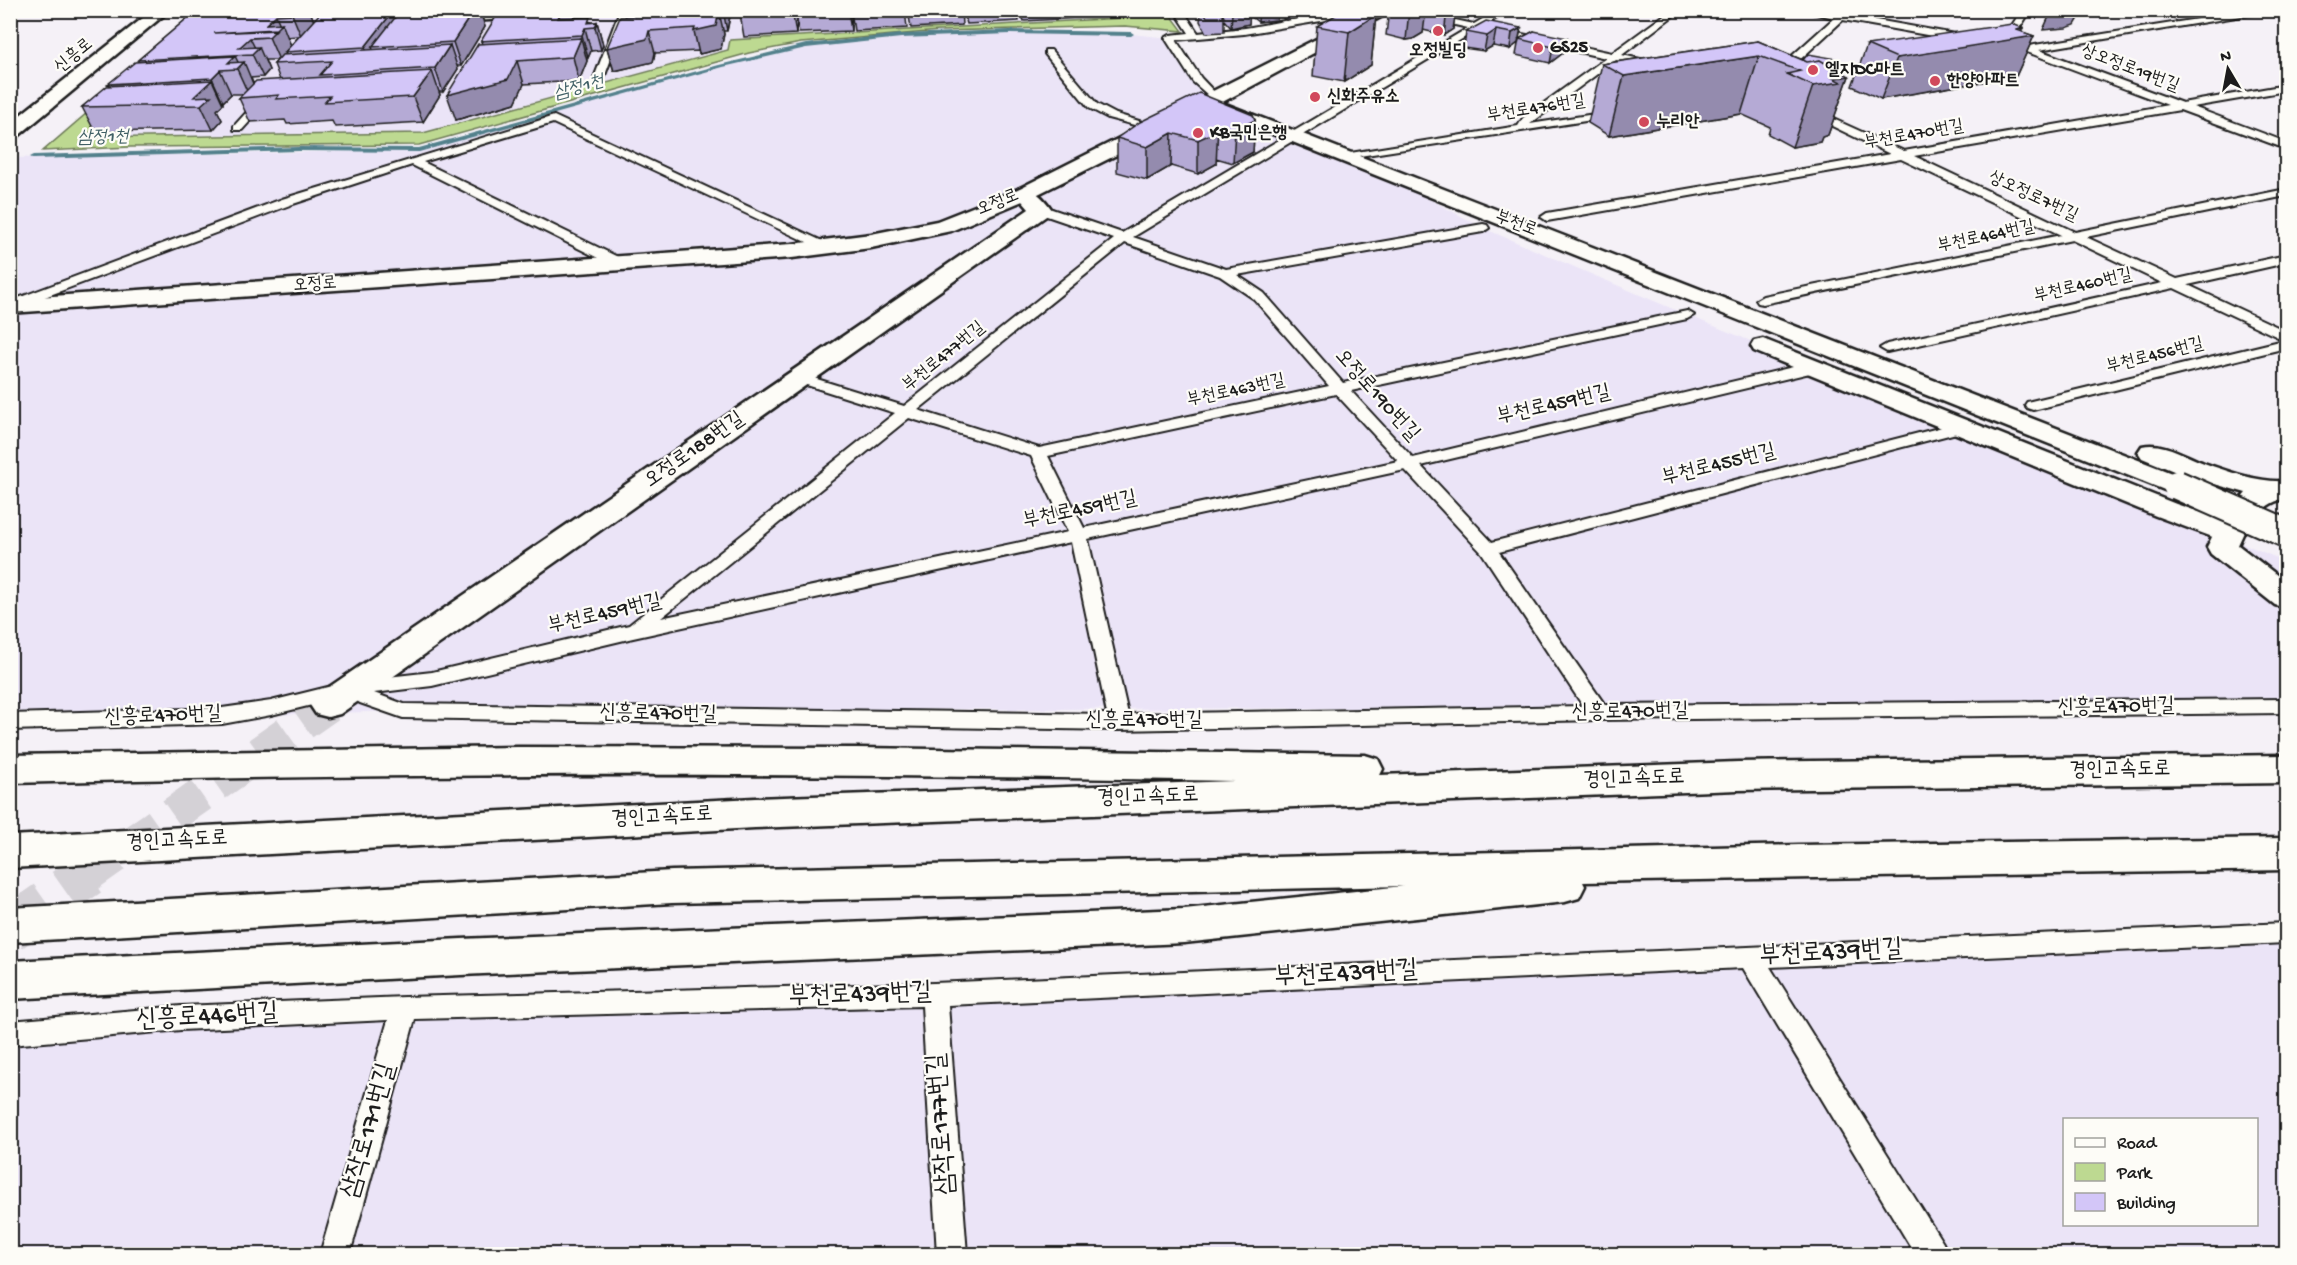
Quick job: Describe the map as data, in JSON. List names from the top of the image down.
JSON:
{
  "streets": {
    "main road": [
      "신흥로",
      "오정로",
      "부천로",
      "오정로188번길",
      "경인고속도로"
    ],
    "lane": [
      "상오정로19번길",
      "부천로476번길",
      "부천로470번길",
      "상오정로7번길",
      "부천로464번길",
      "부천로460번길",
      "부천로456번길",
      "부천로477번길",
      "부천로463번길",
      "오정로190번길",
      "부천로459번길",
      "부천로455번길",
      "신흥로470번길",
      "부천로439번길",
      "신흥로446번길",
      "삼작로177번길",
      "삼작로171번길"
    ]
  },
  "crossings": [
    ["상오정로19번길", "부천로470번길"],
    ["부천로476번길", "부천로"],
    ["부천로470번길", "상오정로7번길"],
    ["상오정로7번길", "부천로464번길"],
    ["상오정로7번길", "부천로460번길"],
    ["오정로", "부천로"],
    ["오정로", "오정로190번길"],
    ["오정로", "오정로188번길"],
    ["부천로", "부천로477번길"],
    ["부천로", "오정로190번길"],
    ["부천로", "부천로459번길"],
    ["부천로477번길", "부천로463번길"],
    ["부천로477번길", "오정로190번길"],
    ["부천로477번길", "부천로459번길"],
    ["부천로463번길", "오정로190번길"],
    ["부천로463번길", "오정로188번길"],
    ["오정로190번길", "부천로459번길"],
    ["오정로190번길", "오정로188번길"],
    ["오정로190번길", "부천로455번길"],
    ["오정로190번길", "신흥로470번길"],
    ["부천로459번길", "오정로188번길"],
    ["부천로459번길", "신흥로470번길"],
    ["오정로188번길", "신흥로470번길"],
    ["부천로439번길", "신흥로446번길"],
    ["부천로439번길", "삼작로177번길"],
    ["부천로439번길", "삼작로171번길"],
    ["신흥로446번길", "삼작로171번길"]
  ],
  "water": ["삼정1천"],
  "places": [
    "오정빌딩",
    "GS25",
    "엘지DC마트",
    "한양아파트",
    "신화주유소",
    "누리안",
    "KB국민은행"
  ],
  "legend": ["Road", "Park", "Building"],
  "north": "top"
}
